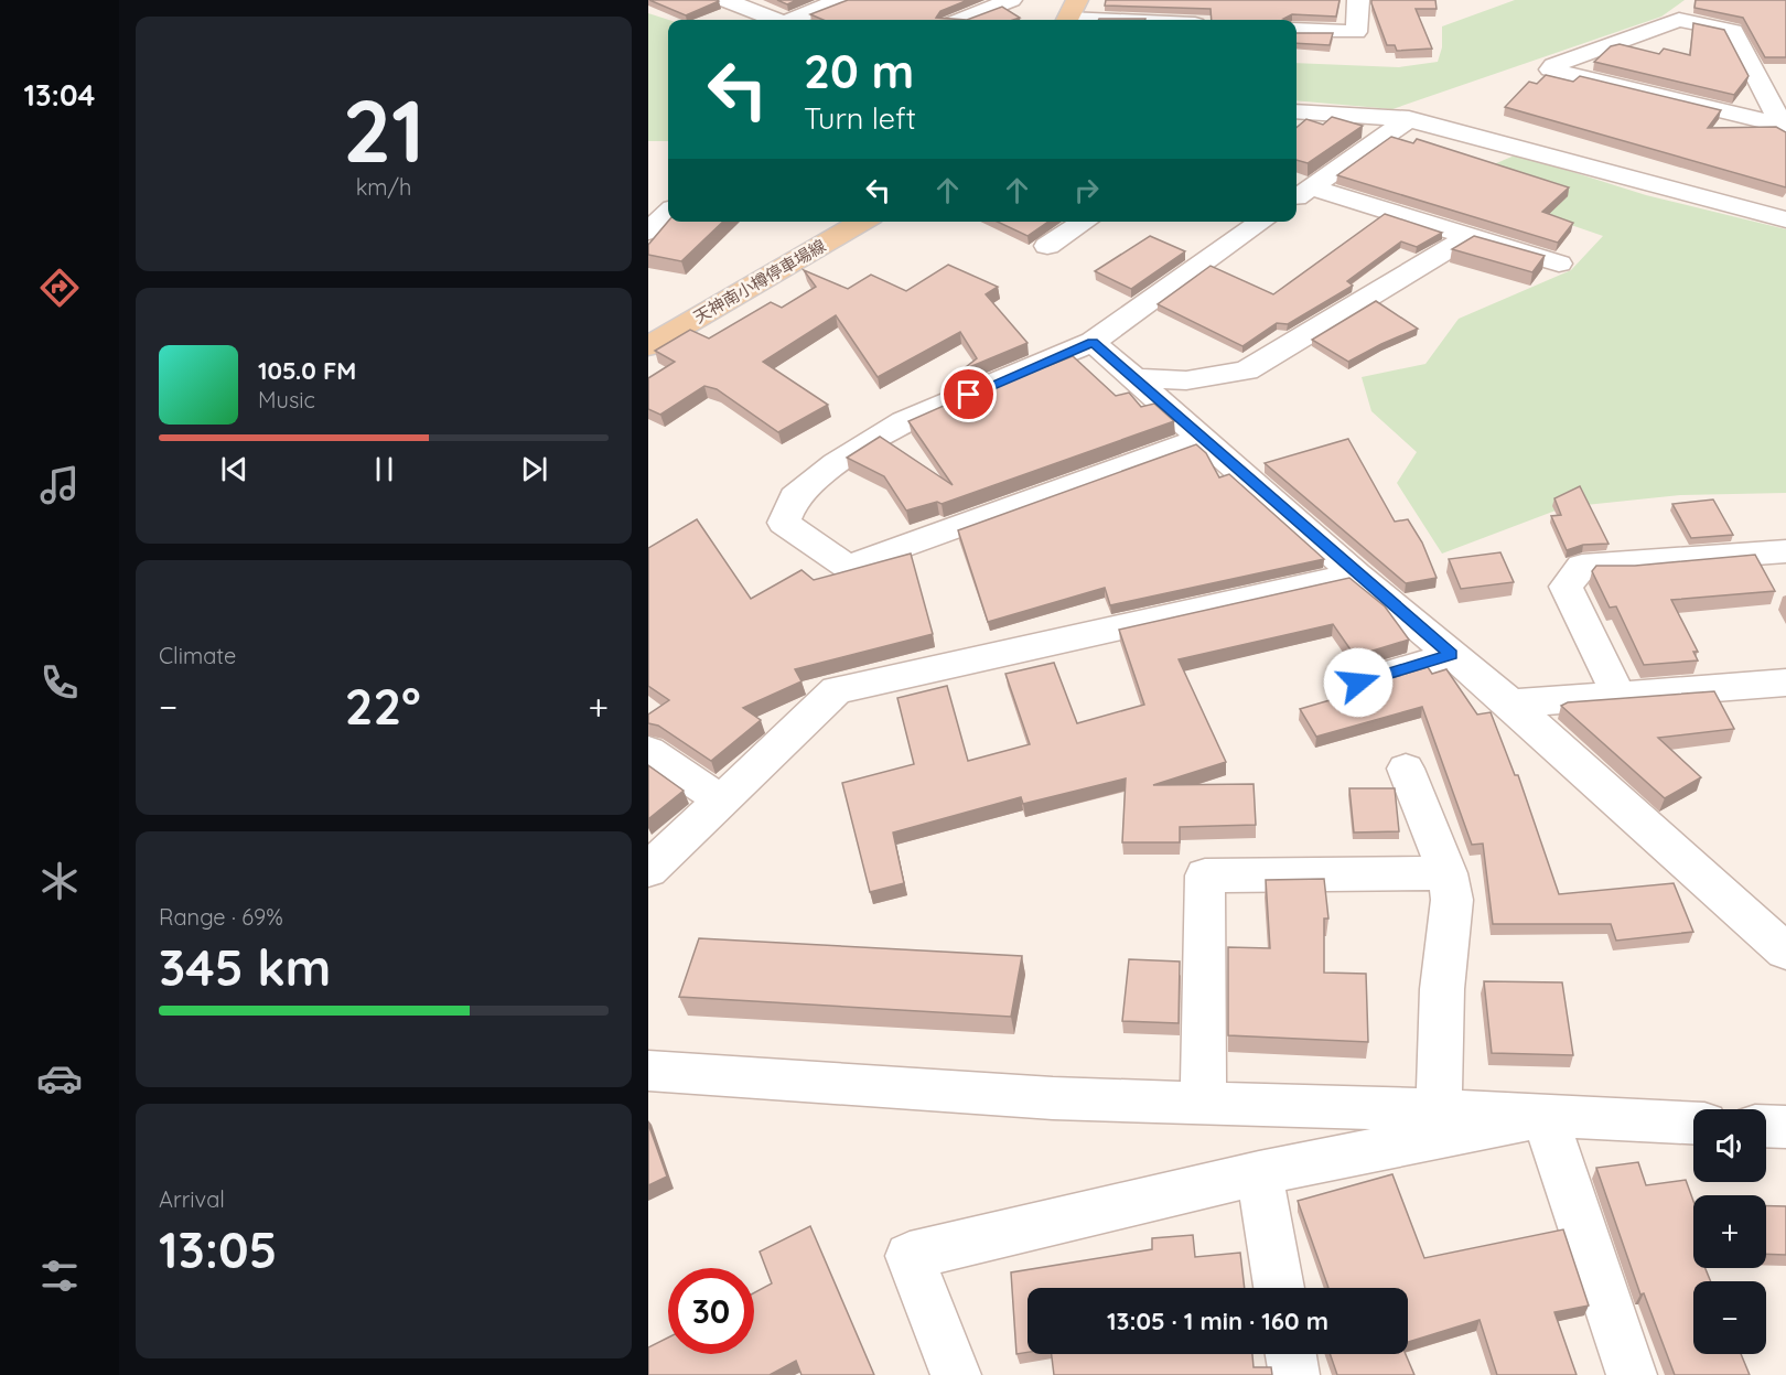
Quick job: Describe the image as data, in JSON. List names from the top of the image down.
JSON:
{
  "streets": {
    "main road": ["天神南小樽停車場線"]
  },
  "page": {
    "tabs": "13:04",
    "tile": [
      ["21", "km/h"],
      "Climate",
      ["Range · 69%", "345 km"],
      ["Arrival", "13:05"]
    ],
    "turn": ["20 m", "Turn left"],
    "song": ["105.0 FM", "Music"],
    "heat": ["−", "22°", "+"],
    "map_buttons": ["+", "−"],
    "limit": "30",
    "trip": "13:05 · 1 min · 160 m"
  }
}
